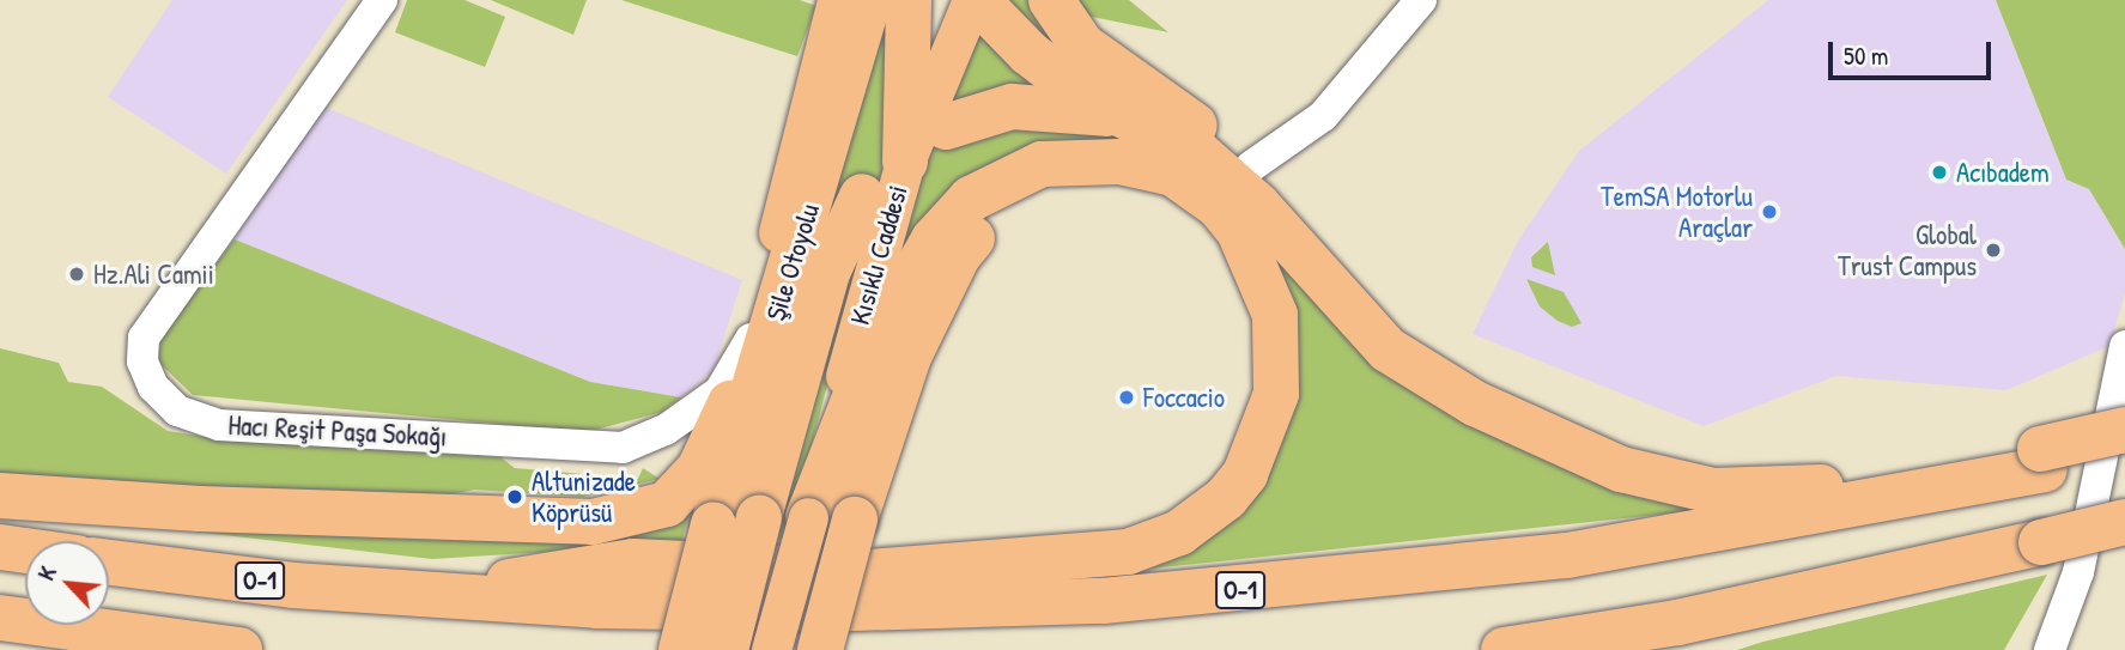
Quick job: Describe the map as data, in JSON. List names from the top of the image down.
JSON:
{
  "streets": {
    "highway": ["Şile Otoyolu", "O-1"],
    "main road": ["Kısıklı Caddesi"],
    "street": ["Hacı Reşit Paşa Sokağı"]
  },
  "places": [
    "Acıbadem",
    "TemSA Motorlu Araçlar",
    "Global Trust Campus",
    "Hz.Ali Camii",
    "Foccacio",
    "Altunizade Köprüsü"
  ],
  "scale_bar": "50 m",
  "north": "top left"
}
